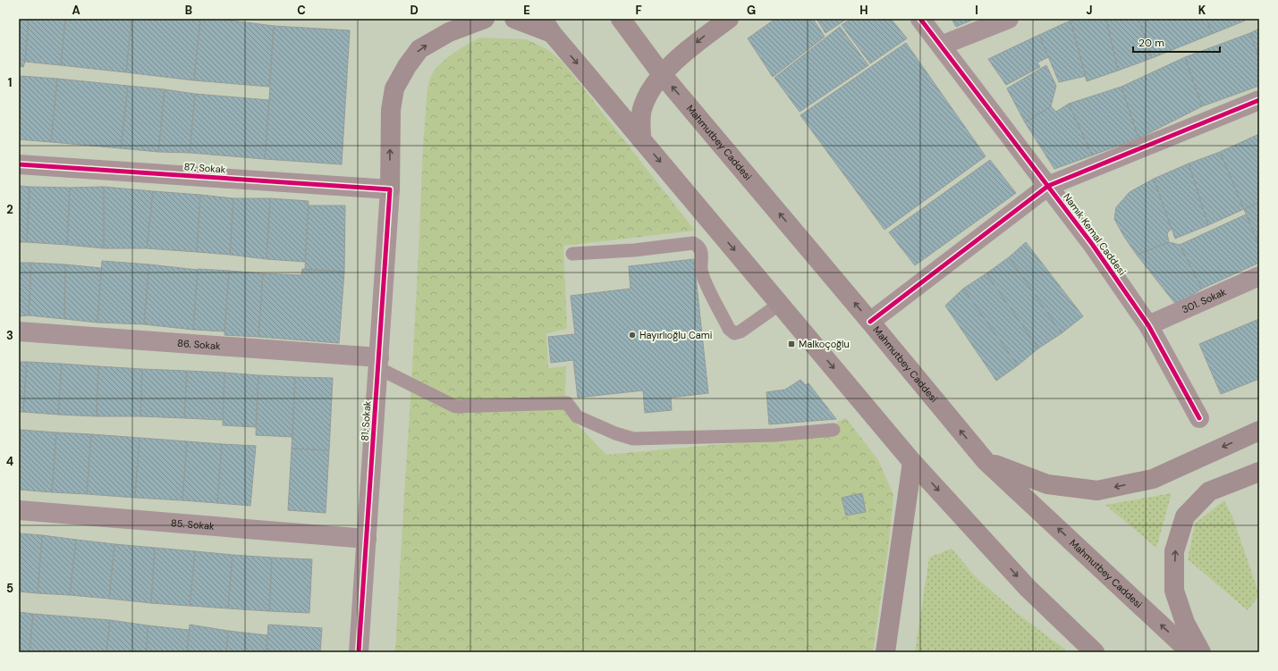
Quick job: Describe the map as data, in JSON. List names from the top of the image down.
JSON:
{
  "streets": {
    "main road": ["Mahmutbey Caddesi"],
    "street": [
      "87. Sokak",
      "Namık Kemal Caddesi",
      "301. Sokak",
      "86. Sokak",
      "81. Sokak",
      "85. Sokak"
    ]
  },
  "crossings": [
    ["87. Sokak", "81. Sokak"],
    ["Namık Kemal Caddesi", "301. Sokak"],
    ["86. Sokak", "81. Sokak"],
    ["81. Sokak", "85. Sokak"]
  ],
  "places": {
    "other": ["Hayırlıoğlu Cami"],
    "transit": ["Malkoçoğlu"]
  },
  "scale_bar": "20 m",
  "grid": {
    "columns": [
      "A",
      "B",
      "C",
      "D",
      "E",
      "F",
      "G",
      "H",
      "I",
      "J",
      "K"
    ],
    "rows": [
      "1",
      "2",
      "3",
      "4",
      "5"
    ]
  }
}
